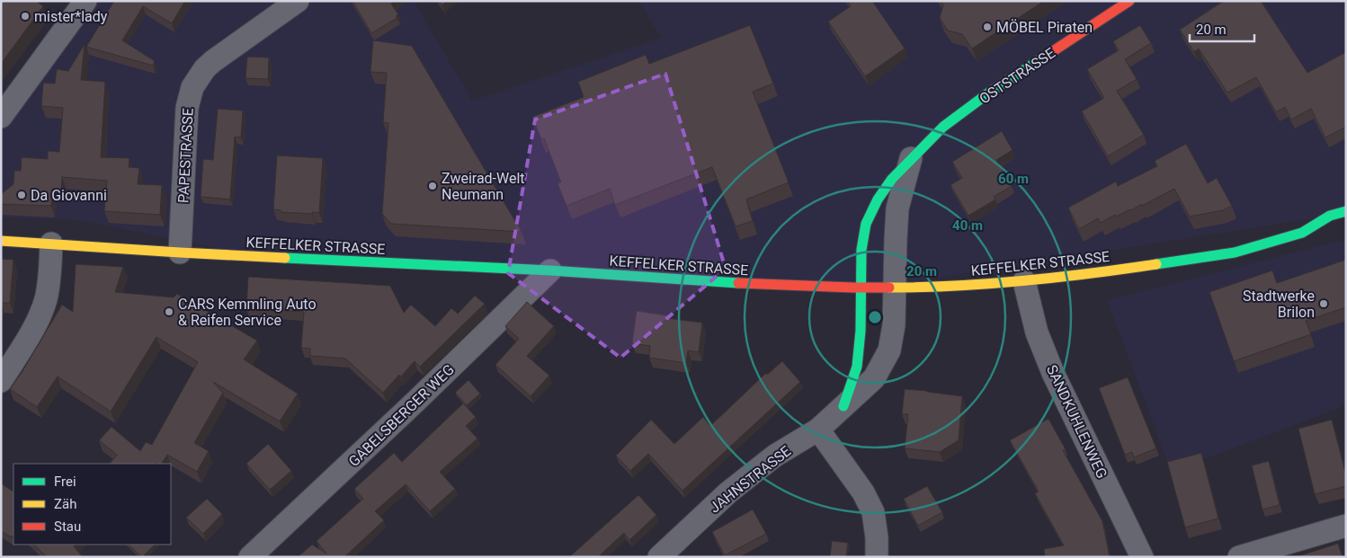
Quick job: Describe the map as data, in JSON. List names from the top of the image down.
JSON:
{
  "streets": {
    "street": [
      "OSTSTRASSE",
      "PAPESTRASSE",
      "KEFFELKER STRASSE",
      "GABELSBERGER WEG",
      "SANDKUHLENWEG",
      "JAHNSTRASSE"
    ]
  },
  "crossings": [
    ["OSTSTRASSE", "KEFFELKER STRASSE"],
    ["OSTSTRASSE", "JAHNSTRASSE"],
    ["PAPESTRASSE", "KEFFELKER STRASSE"],
    ["KEFFELKER STRASSE", "GABELSBERGER WEG"],
    ["KEFFELKER STRASSE", "SANDKUHLENWEG"],
    ["KEFFELKER STRASSE", "JAHNSTRASSE"]
  ],
  "places": [
    "mister*lady",
    "MÖBEL Piraten",
    "Zweirad-Welt Neumann",
    "Da Giovanni",
    "Stadtwerke Brilon",
    "CARS Kemmling Auto & Reifen Service"
  ],
  "legend": ["Frei", "Zäh", "Stau"],
  "scale_bar": "20 m",
  "rings": ["60 m", "40 m", "20 m"]
}
